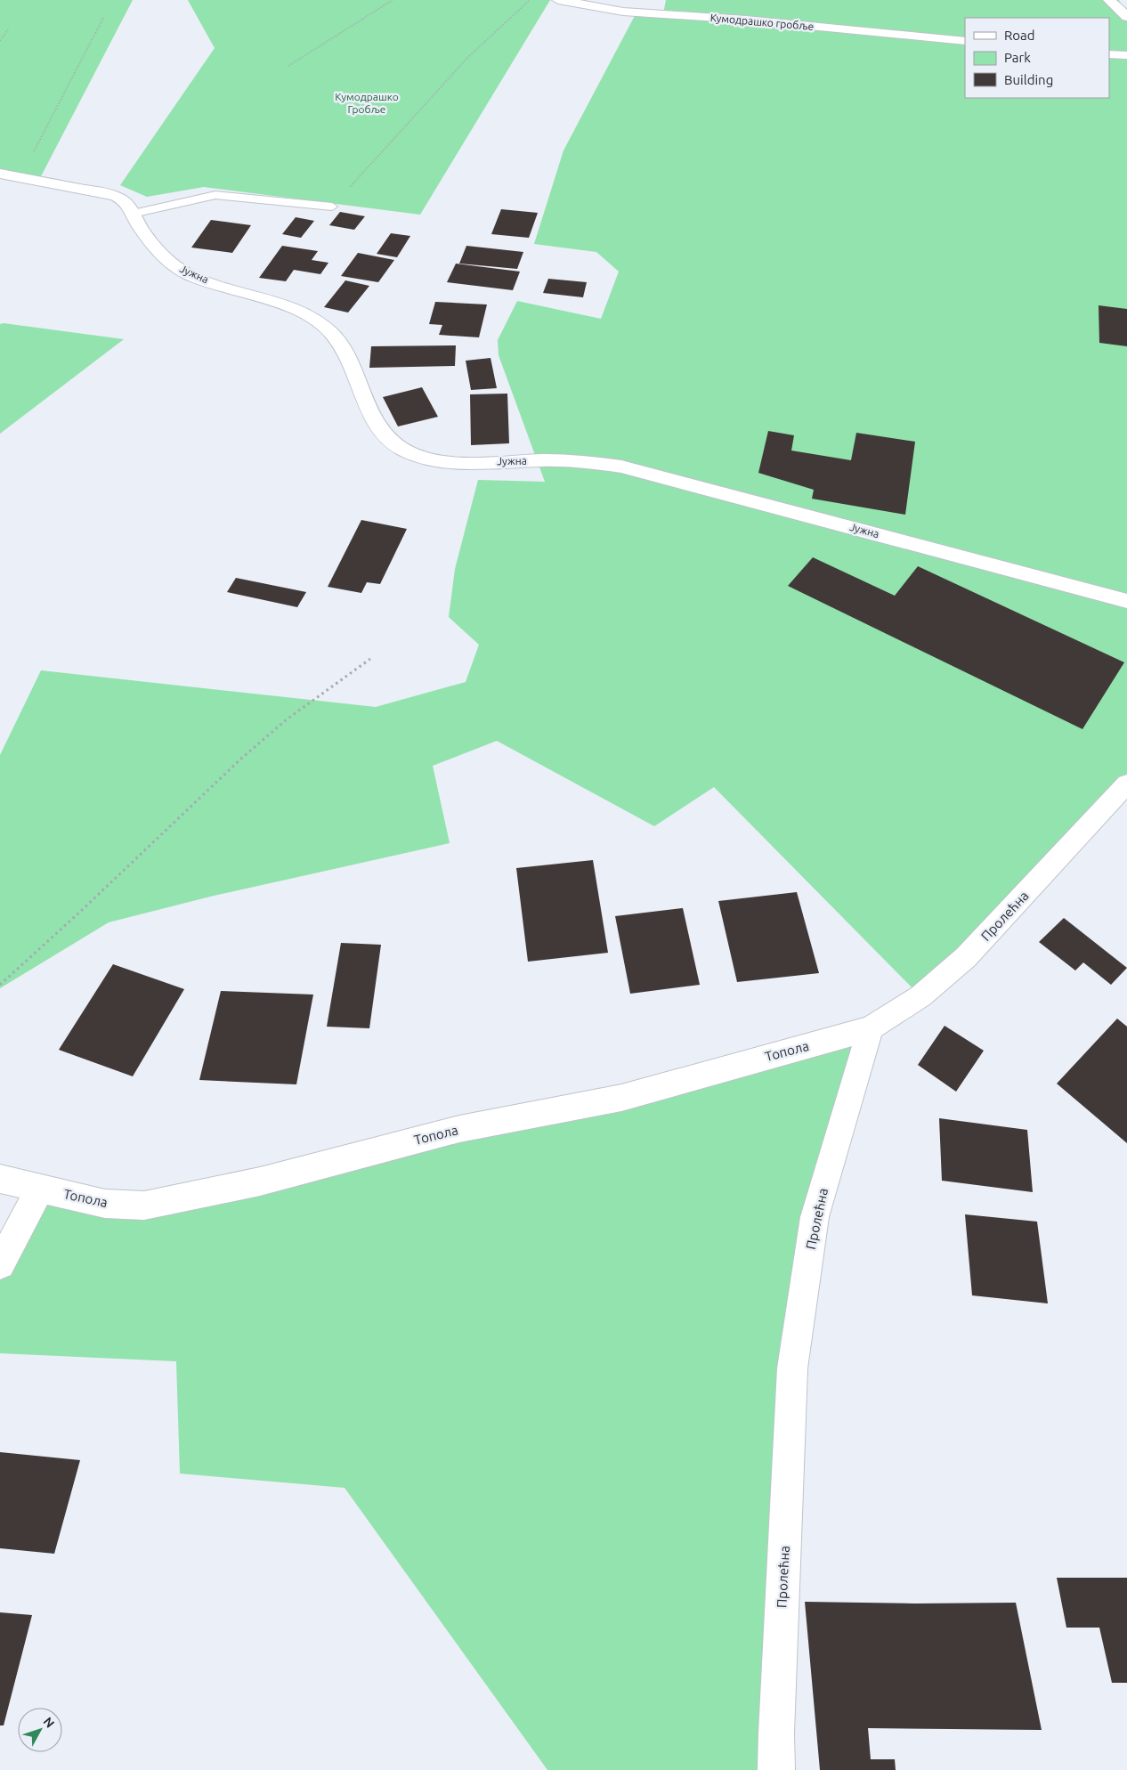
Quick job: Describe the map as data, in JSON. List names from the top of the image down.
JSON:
{
  "streets": {
    "street": [
      "Кумодрашко гробље",
      "Јужна",
      "Пролећна",
      "Топола"
    ]
  },
  "crossings": [
    ["Пролећна", "Топола"]
  ],
  "parks": ["Кумодрашко Гробље"],
  "legend": ["Road", "Park", "Building"],
  "north": "top right"
}
